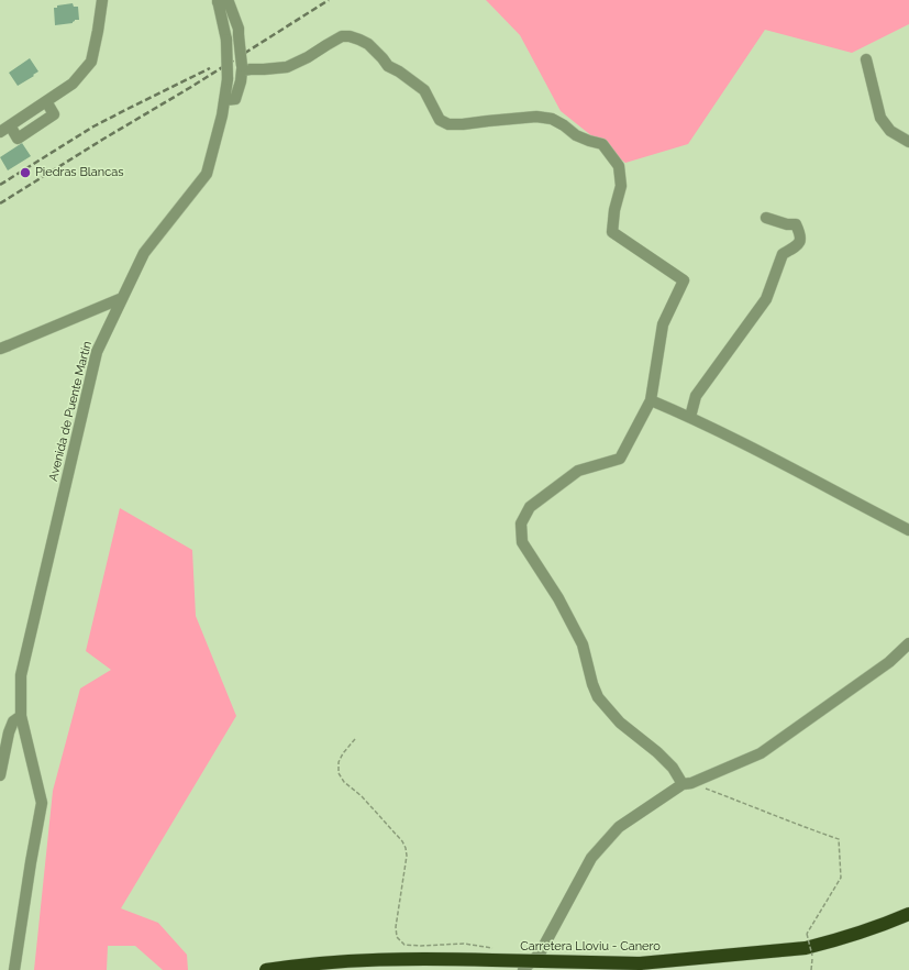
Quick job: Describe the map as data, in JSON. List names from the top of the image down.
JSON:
{
  "streets": {
    "highway": ["Carretera Lloviu - Canero"],
    "street": ["Avenida de Puente Martín"]
  },
  "places": ["Piedras Blancas"]
}
